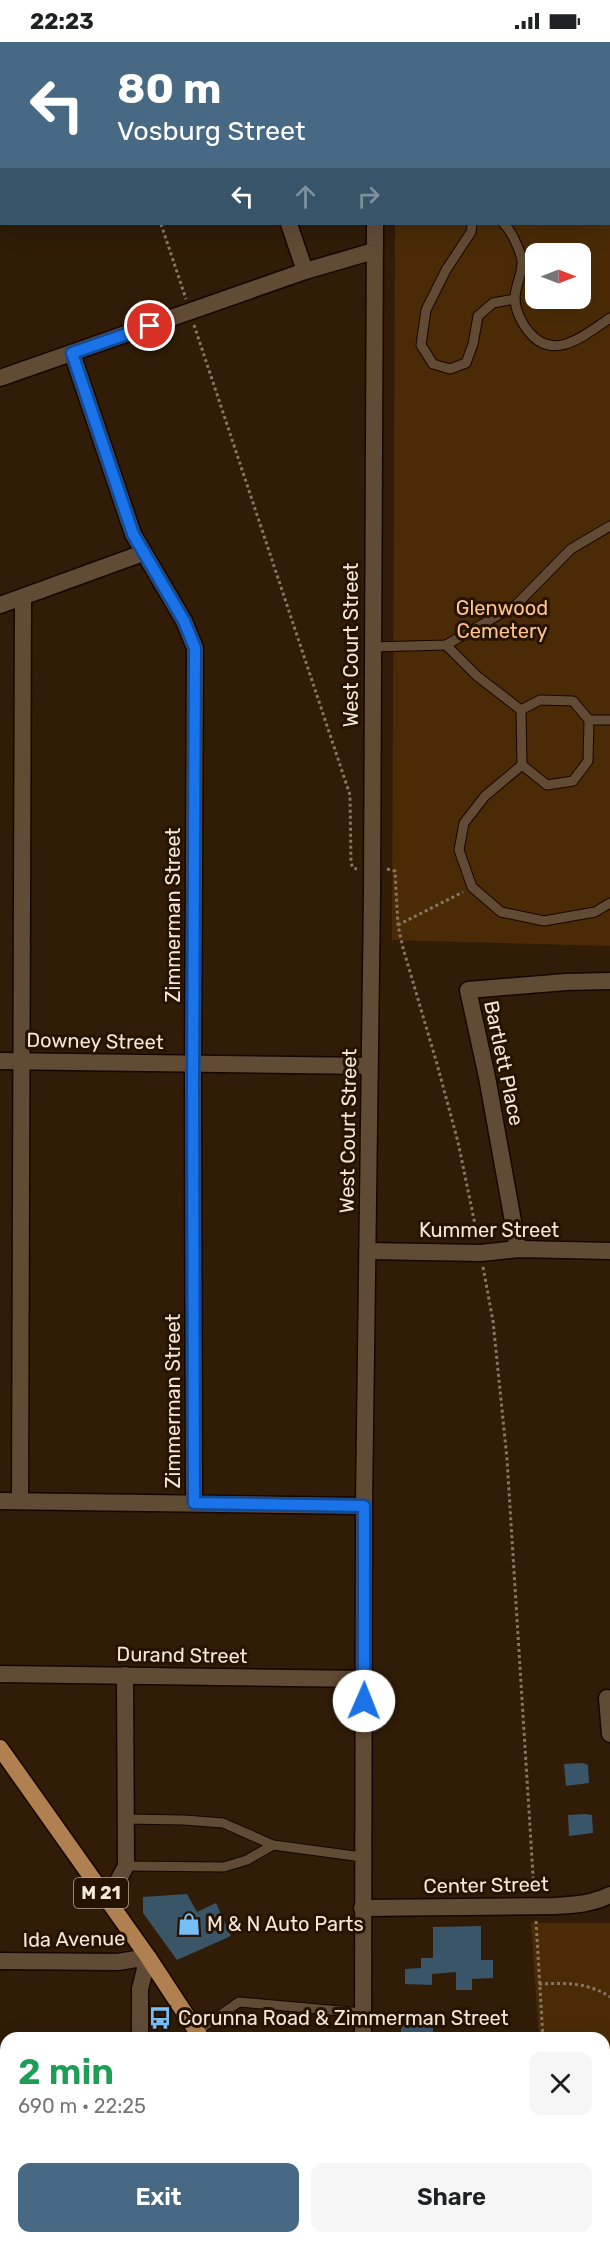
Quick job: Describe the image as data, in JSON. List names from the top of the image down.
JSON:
{
  "streets": {
    "main road": ["M 21"],
    "street": [
      "West Court Street",
      "Zimmerman Street",
      "Downey Street",
      "Bartlett Place",
      "Kummer Street",
      "Durand Street",
      "Center Street",
      "Ida Avenue"
    ]
  },
  "crossings": [
    ["West Court Street", "Downey Street"],
    ["West Court Street", "Kummer Street"],
    ["West Court Street", "Durand Street"],
    ["West Court Street", "Center Street"],
    ["Zimmerman Street", "Downey Street"],
    ["Bartlett Place", "Kummer Street"],
    ["M 21", "Ida Avenue"]
  ],
  "parks": ["Glenwood Cemetery"],
  "places": {
    "shop": ["M & N Auto Parts"],
    "bus stop": ["Corunna Road & Zimmerman Street"]
  },
  "north": "right",
  "page": {
    "status": "22:23",
    "turn": ["80 m", "Vosburg Street"],
    "heading": ["2 min", "690 m · 22:25"],
    "buttons": ["Exit", "Share"]
  }
}
